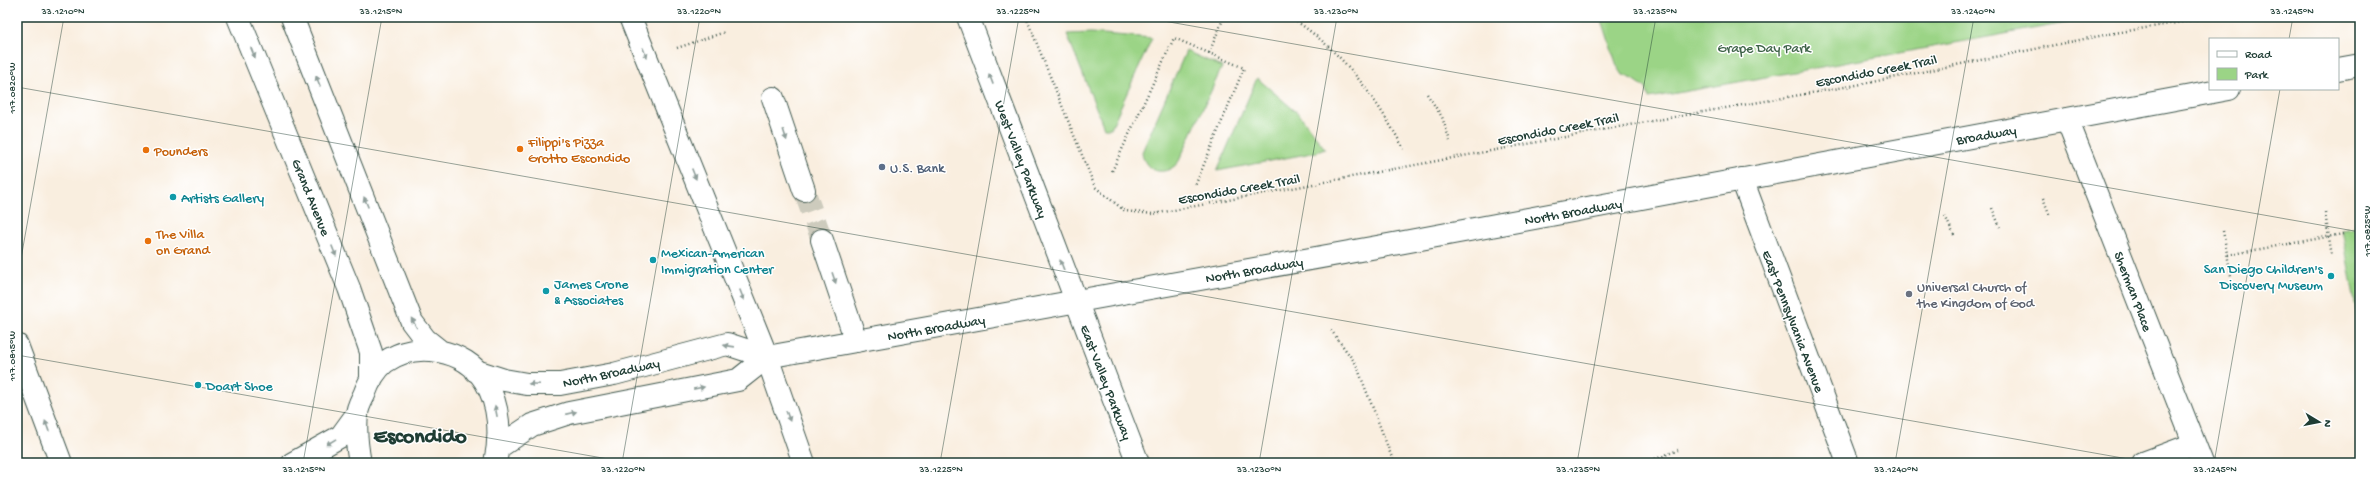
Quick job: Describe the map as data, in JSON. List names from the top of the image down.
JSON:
{
  "streets": {
    "main road": [
      "Broadway",
      "West Valley Parkway",
      "Grand Avenue",
      "North Broadway",
      "Sherman Place",
      "East Pennsylvania Avenue",
      "East Valley Parkway"
    ],
    "path": ["Escondido Creek Trail"]
  },
  "crossings": [
    ["Broadway", "North Broadway"],
    ["Broadway", "Sherman Place"],
    ["Broadway", "East Pennsylvania Avenue"],
    ["West Valley Parkway", "North Broadway"],
    ["West Valley Parkway", "East Valley Parkway"],
    ["Grand Avenue", "North Broadway"],
    ["North Broadway", "East Pennsylvania Avenue"],
    ["North Broadway", "East Valley Parkway"]
  ],
  "one_way": ["West Valley Parkway"],
  "districts": ["Escondido"],
  "parks": ["Grape Day Park"],
  "places": [
    "Filippi's Pizza Grotto Escondido",
    "Pounders",
    "U.S. Bank",
    "Artists Gallery",
    "The Villa on Grand",
    "Mexican-American Immigration Center",
    "San Diego Children's Discovery Museum",
    "James Crone & Associates",
    "Universal Church of the Kingdom of God",
    "Doart Shoe"
  ],
  "legend": ["Road", "Park"],
  "north": "right",
  "coordinates": [
    "33.1210°N",
    "33.1215°N",
    "33.1220°N",
    "33.1225°N",
    "33.1230°N",
    "33.1235°N",
    "33.1240°N",
    "33.1245°N",
    "117.0820°W",
    "117.0825°W",
    "117.0815°W"
  ]
}
